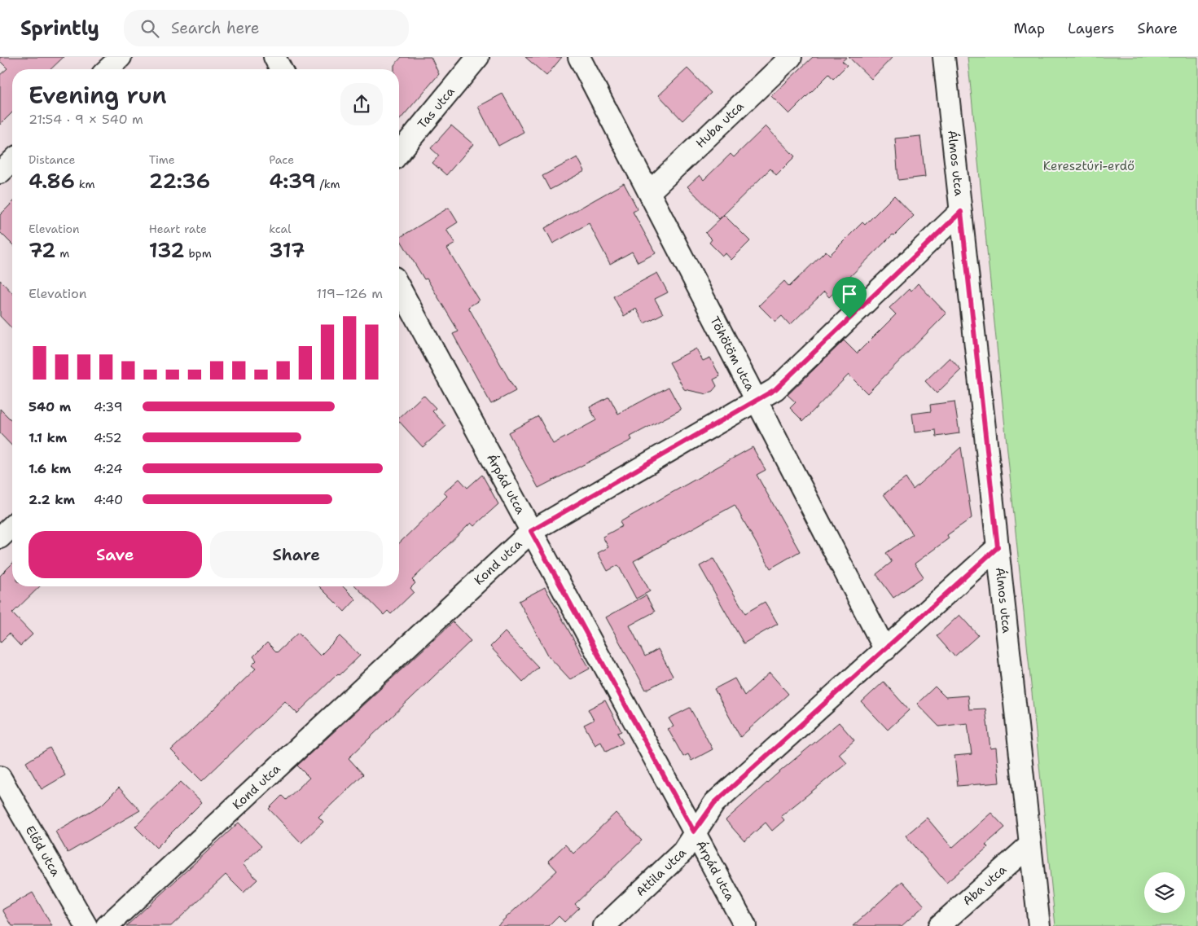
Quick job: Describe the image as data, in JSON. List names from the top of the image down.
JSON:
{
  "streets": {
    "street": [
      "Tas utca",
      "Huba utca",
      "Álmos utca",
      "Töhötöm utca",
      "Árpád utca",
      "Kond utca",
      "Előd utca",
      "Attila utca",
      "Aba utca"
    ]
  },
  "crossings": [
    ["Huba utca", "Töhötöm utca"],
    ["Álmos utca", "Kond utca"],
    ["Álmos utca", "Attila utca"],
    ["Álmos utca", "Aba utca"],
    ["Töhötöm utca", "Kond utca"],
    ["Töhötöm utca", "Attila utca"],
    ["Árpád utca", "Kond utca"],
    ["Árpád utca", "Attila utca"]
  ],
  "parks": ["Keresztúri-erdő"],
  "page": {
    "header": "Sprintly",
    "search": "Search here",
    "nav": ["Map", "Layers", "Share"],
    "heading": ["Evening run", "21:54 · 9 × 540 m"],
    "stats": [
      ["Distance", "4.86 km"],
      ["Time", "22:36"],
      ["Pace", "4:39 /km"],
      ["Elevation", "72 m"],
      ["Heart rate", "132 bpm"],
      ["kcal", "317"]
    ],
    "chart": ["Elevation", "119–126 m"],
    "list": [
      {
        "name": "540 m",
        "note": "4:39"
      },
      {
        "name": "1.1 km",
        "note": "4:52"
      },
      {
        "name": "1.6 km",
        "note": "4:24"
      },
      {
        "name": "2.2 km",
        "note": "4:40"
      }
    ],
    "buttons": ["Save", "Share"]
  }
}
